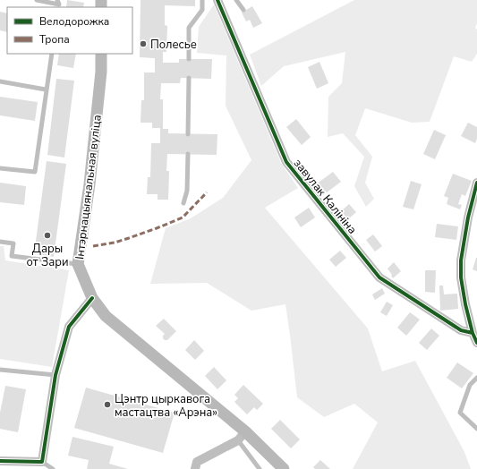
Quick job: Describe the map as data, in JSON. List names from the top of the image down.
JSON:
{
  "streets": {
    "main road": ["Інтэрнацыянальная вуліца"],
    "street": ["завулак Калініна"]
  },
  "places": ["Полесье", "Дары от Зари", "Цэнтр цыркавога мастацтва «Арэна»"],
  "legend": ["Велодорожка", "Тропа"]
}
